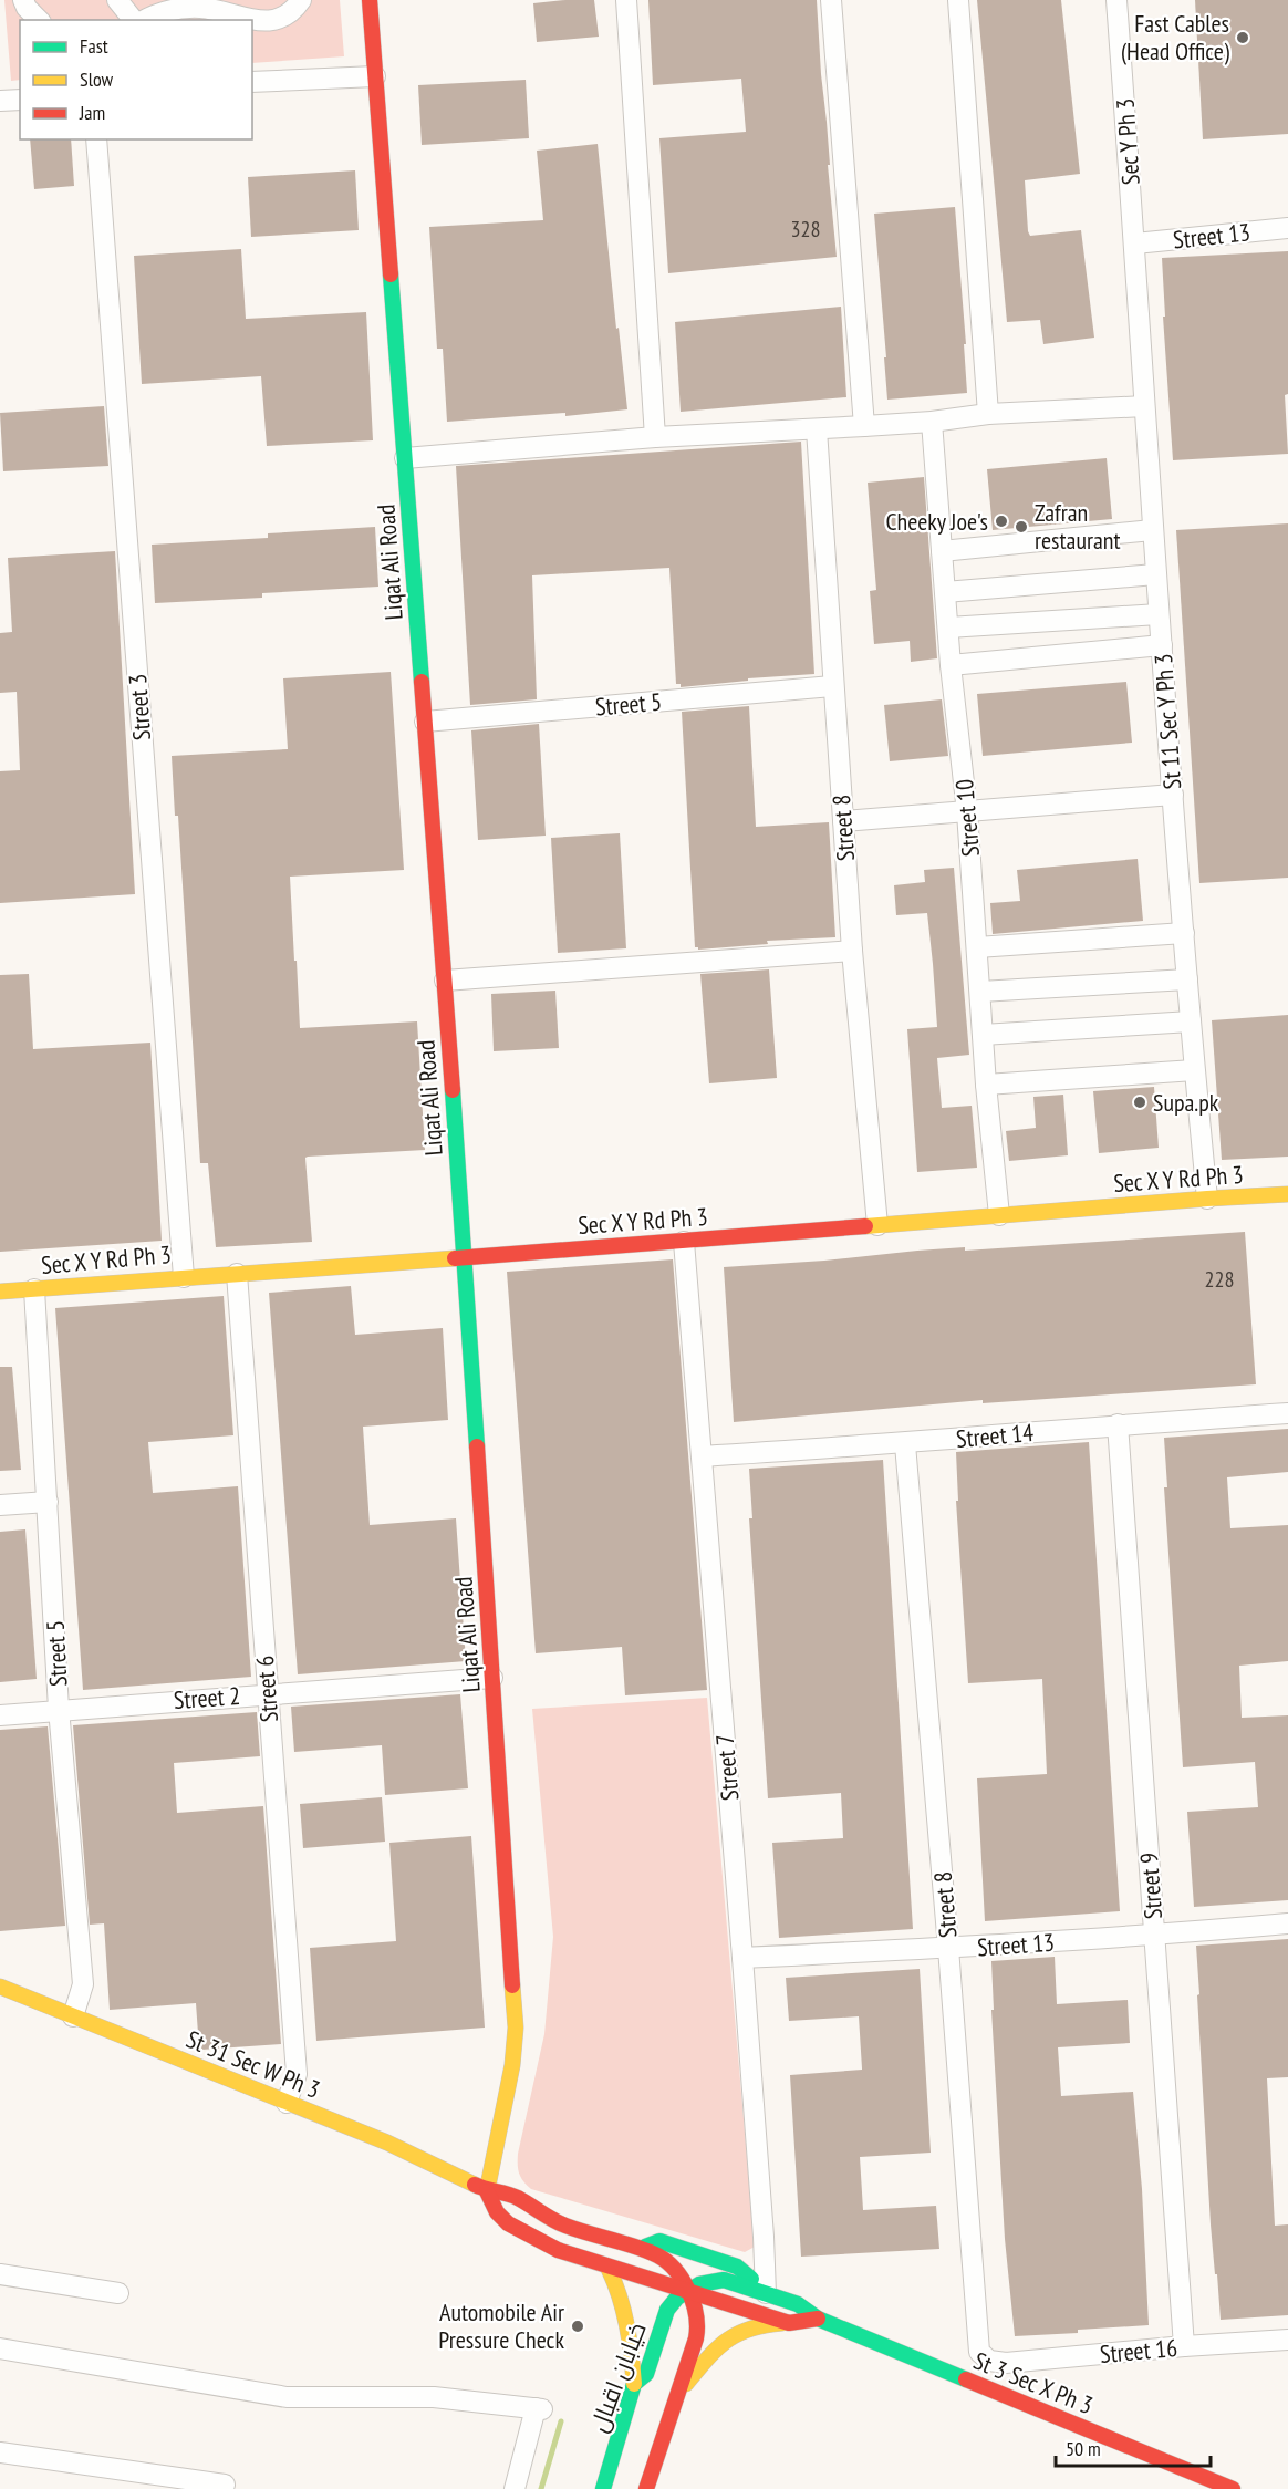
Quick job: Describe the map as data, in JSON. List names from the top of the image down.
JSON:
{
  "streets": {
    "street": [
      "Sec Y Ph 3",
      "Street 13",
      "Liqat Ali Road",
      "Street 5",
      "Street 3",
      "St 11 Sec Y Ph 3",
      "Street 10",
      "Street 8",
      "Sec X Y Rd Ph 3",
      "Street 14",
      "Street 6",
      "Street 2",
      "Street 7",
      "Street 9",
      "St 31 Sec W Ph 3",
      "Street 16",
      "خیابان اقبال",
      "St 3 Sec X Ph 3"
    ]
  },
  "crossings": [
    ["Sec Y Ph 3", "Street 13"],
    ["Sec Y Ph 3", "St 11 Sec Y Ph 3"],
    ["Street 13", "St 11 Sec Y Ph 3"],
    ["Street 13", "Street 8"],
    ["Street 13", "Street 7"],
    ["Street 13", "Street 9"],
    ["Liqat Ali Road", "Street 5"],
    ["Liqat Ali Road", "Sec X Y Rd Ph 3"],
    ["Liqat Ali Road", "Street 2"],
    ["Liqat Ali Road", "St 31 Sec W Ph 3"],
    ["Street 5", "Street 8"],
    ["Street 5", "Sec X Y Rd Ph 3"],
    ["Street 5", "Street 2"],
    ["Street 5", "St 31 Sec W Ph 3"],
    ["Street 3", "Sec X Y Rd Ph 3"],
    ["St 11 Sec Y Ph 3", "Sec X Y Rd Ph 3"],
    ["Street 10", "Sec X Y Rd Ph 3"],
    ["Street 8", "Sec X Y Rd Ph 3"],
    ["Street 8", "Street 14"],
    ["Street 8", "Street 16"],
    ["Sec X Y Rd Ph 3", "Street 6"],
    ["Sec X Y Rd Ph 3", "Street 7"],
    ["Street 14", "Street 7"],
    ["Street 14", "Street 9"],
    ["Street 6", "Street 2"],
    ["Street 6", "St 31 Sec W Ph 3"],
    ["Street 7", "St 3 Sec X Ph 3"],
    ["Street 9", "Street 16"],
    ["St 31 Sec W Ph 3", "خیابان اقبال"],
    ["St 31 Sec W Ph 3", "St 3 Sec X Ph 3"],
    ["خیابان اقبال", "St 3 Sec X Ph 3"]
  ],
  "places": [
    "Fast Cables (Head Office)",
    "Cheeky Joe's",
    "Zafran restaurant",
    "Supa.pk",
    "Automobile Air Pressure Check"
  ],
  "house_numbers": ["328", "228"],
  "legend": ["Fast", "Slow", "Jam"],
  "scale_bar": "50 m"
}
